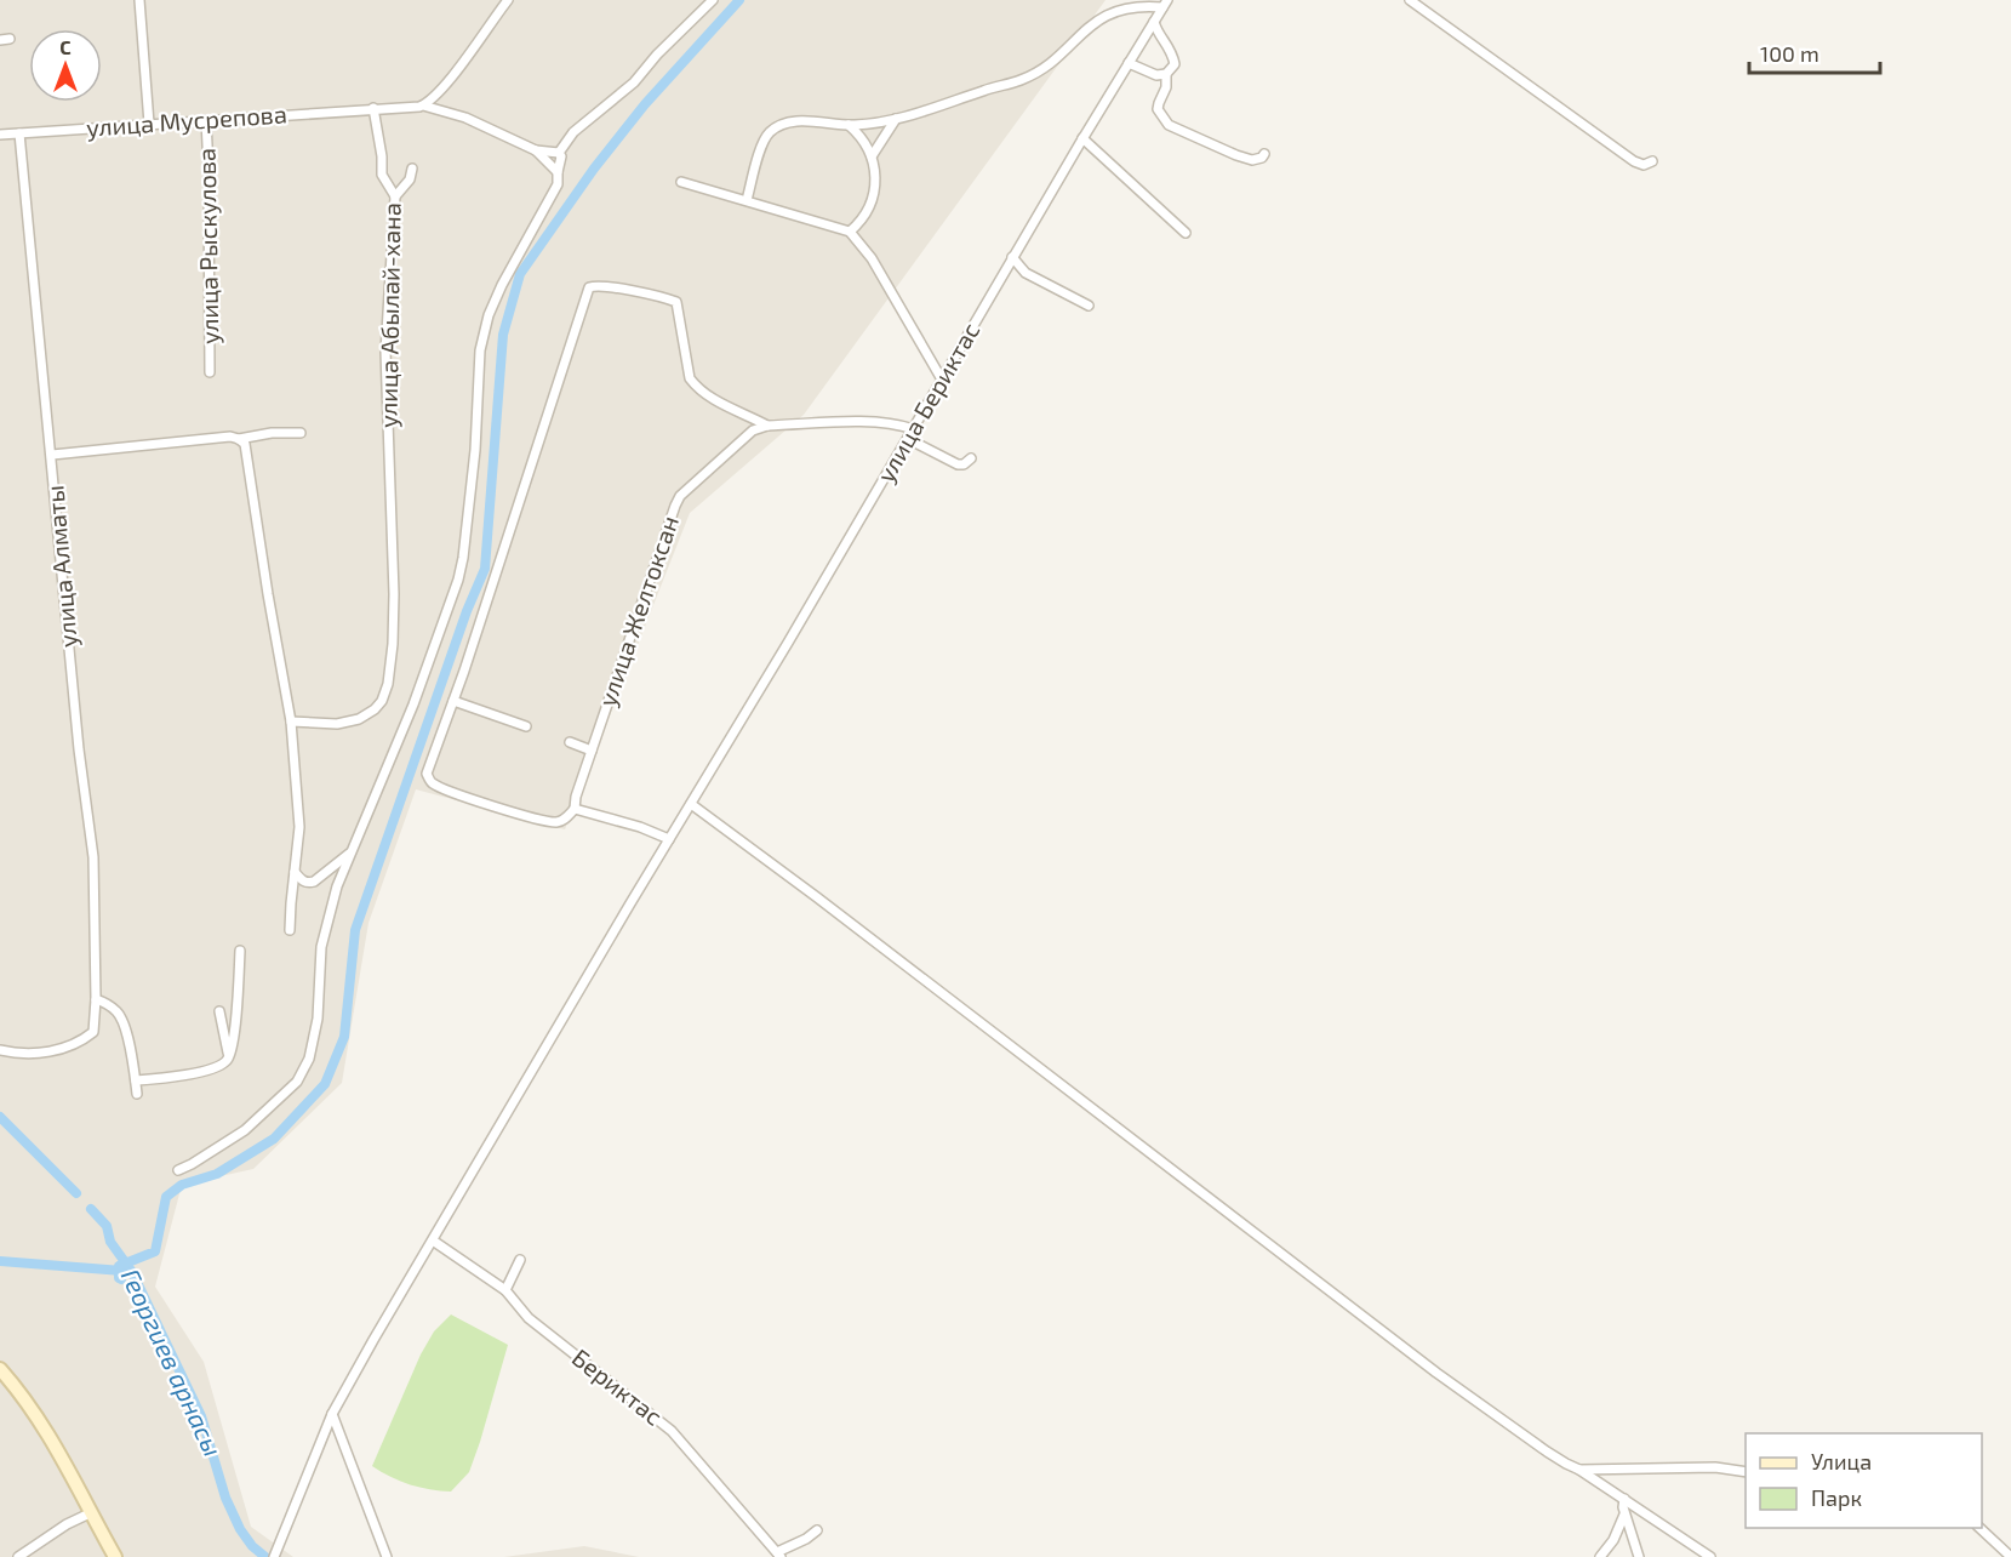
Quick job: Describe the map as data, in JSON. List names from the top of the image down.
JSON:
{
  "streets": {
    "street": [
      "улица Мусрепова",
      "улица Рыскулова",
      "улица Абылай-хана",
      "улица Бериктас",
      "улица Алматы",
      "улица Желтоксан",
      "Бериктас"
    ]
  },
  "crossings": [
    ["улица Мусрепова", "улица Рыскулова"],
    ["улица Мусрепова", "улица Абылай-хана"],
    ["улица Мусрепова", "улица Алматы"],
    ["улица Бериктас", "Бериктас"]
  ],
  "water": ["Георгиев арнасы"],
  "legend": ["Улица", "Парк"],
  "scale_bar": "100 m",
  "north": "top"
}
